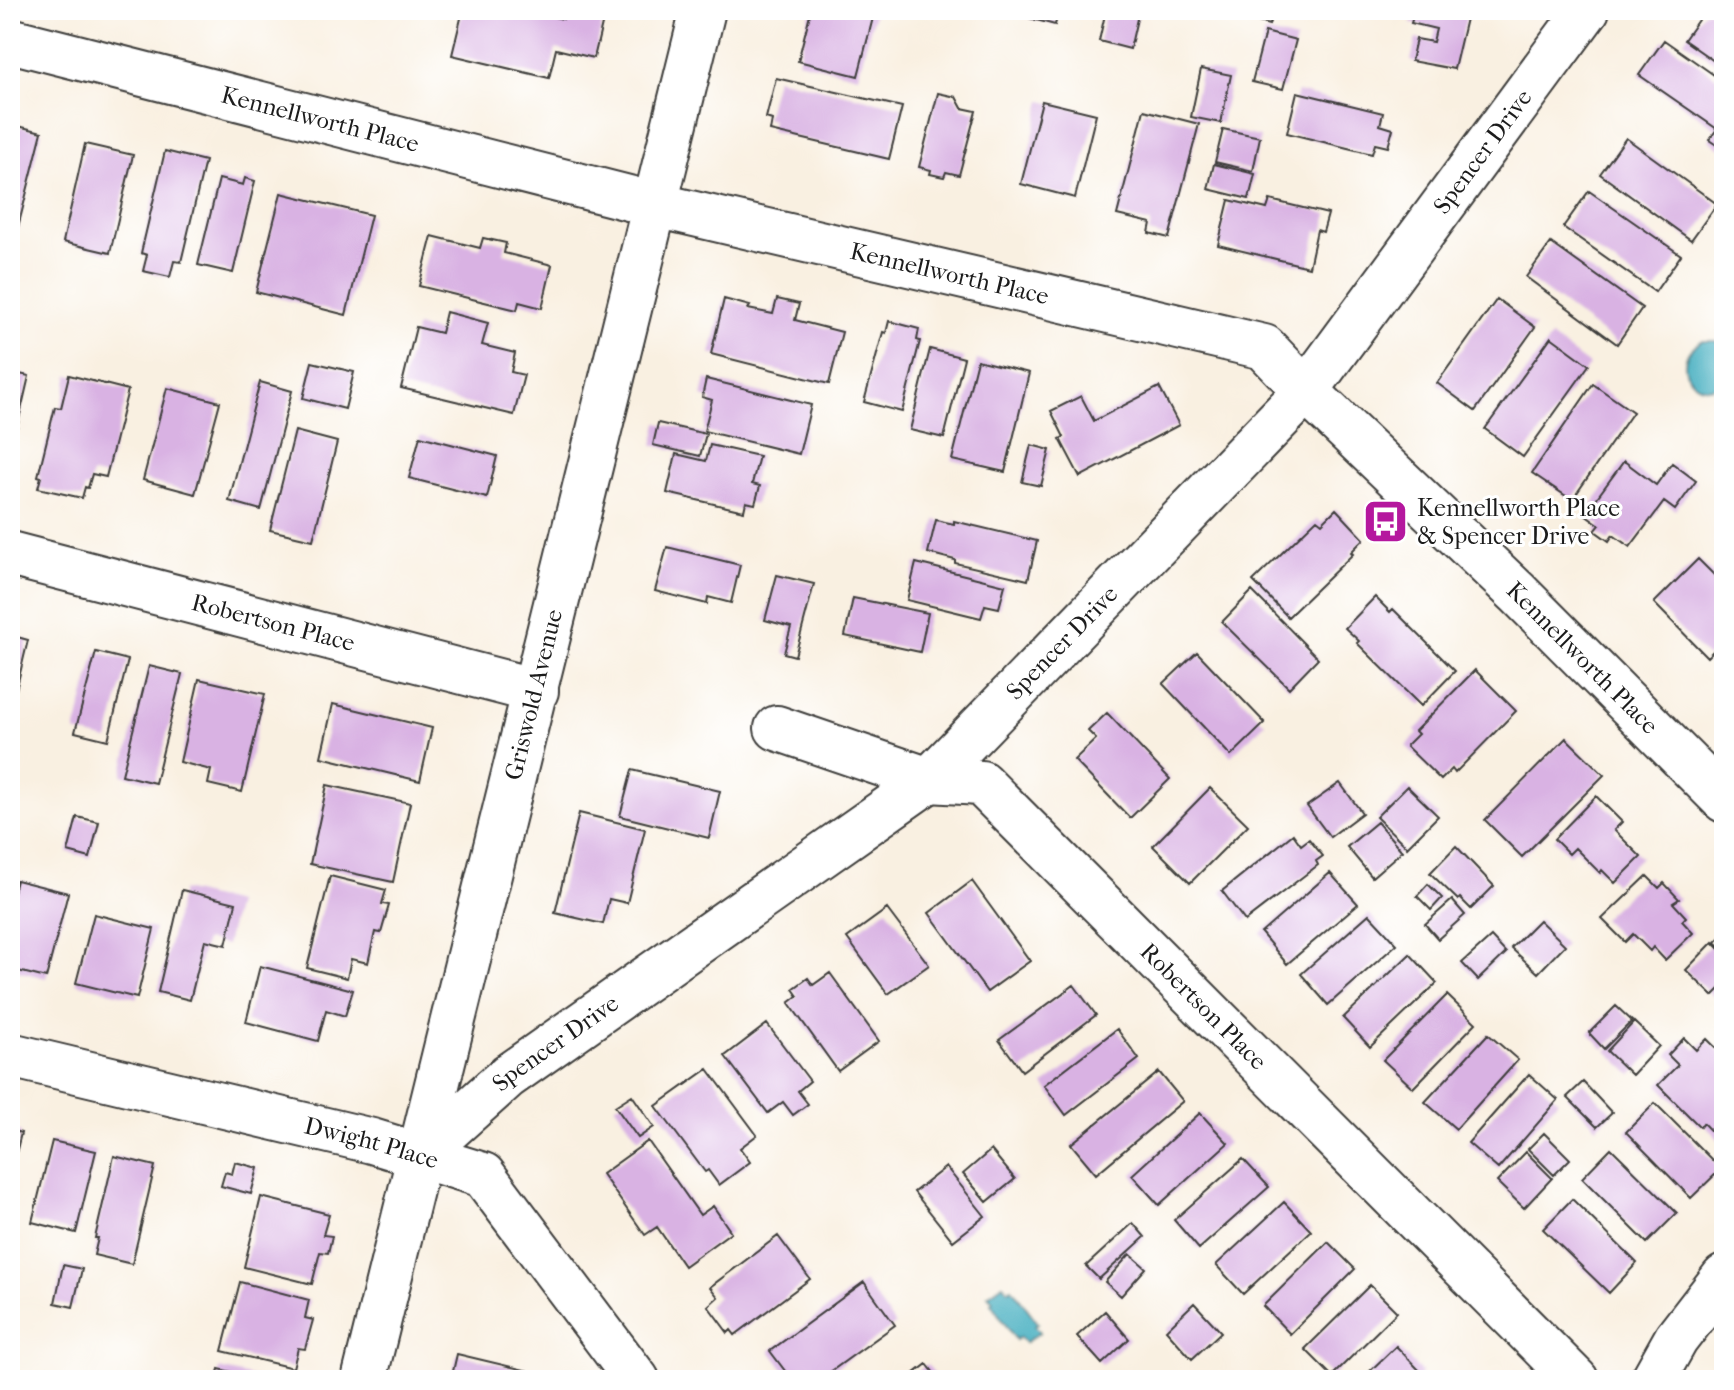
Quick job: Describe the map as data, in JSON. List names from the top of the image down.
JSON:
{
  "streets": {
    "street": [
      "Kennellworth Place",
      "Spencer Drive",
      "Robertson Place",
      "Griswold Avenue",
      "Dwight Place"
    ]
  },
  "crossings": [
    ["Kennellworth Place", "Spencer Drive"],
    ["Kennellworth Place", "Griswold Avenue"],
    ["Spencer Drive", "Robertson Place"],
    ["Spencer Drive", "Griswold Avenue"],
    ["Spencer Drive", "Dwight Place"],
    ["Robertson Place", "Griswold Avenue"],
    ["Griswold Avenue", "Dwight Place"]
  ],
  "places": {
    "bus stop": ["Kennellworth Place & Spencer Drive"]
  }
}
